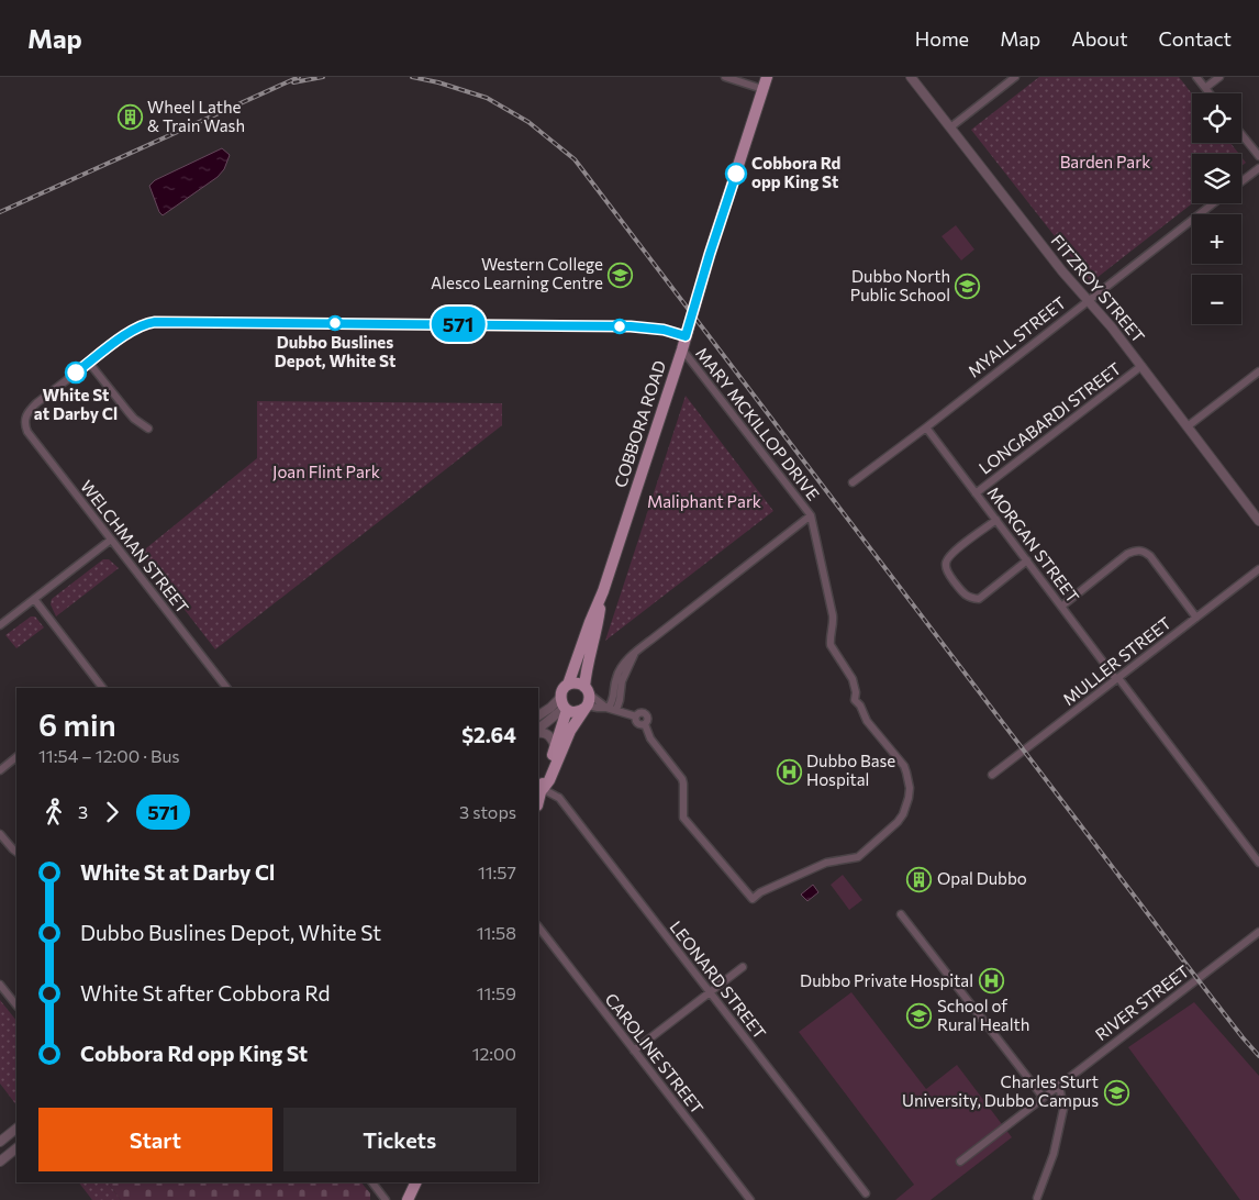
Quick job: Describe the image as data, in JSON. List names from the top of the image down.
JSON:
{
  "streets": {
    "main road": ["COBBORA ROAD"],
    "street": [
      "FITZROY STREET",
      "MYALL STREET",
      "LONGABARDI STREET",
      "MARY MCKILLOP DRIVE",
      "MORGAN STREET",
      "WELCHMAN STREET",
      "MULLER STREET",
      "LEONARD STREET",
      "RIVER STREET",
      "CAROLINE STREET"
    ]
  },
  "crossings": [
    ["FITZROY STREET", "MYALL STREET"],
    ["FITZROY STREET", "LONGABARDI STREET"],
    ["MYALL STREET", "MORGAN STREET"],
    ["LONGABARDI STREET", "MORGAN STREET"],
    ["COBBORA ROAD", "MARY MCKILLOP DRIVE"],
    ["COBBORA ROAD", "LEONARD STREET"],
    ["MORGAN STREET", "MULLER STREET"]
  ],
  "parks": ["Barden Park", "Joan Flint Park", "Maliphant Park"],
  "places": {
    "building": ["Wheel Lathe & Train Wash", "Opal Dubbo"],
    "other": ["Cobbora Rd opp King St", "Dubbo Buslines Depot, White St", "White St at Darby Cl"],
    "school or university": [
      "Western College Alesco Learning Centre",
      "Dubbo North Public School",
      "School of Rural Health",
      "Charles Sturt University, Dubbo Campus"
    ],
    "hospital": ["Dubbo Base Hospital", "Dubbo Private Hospital"]
  },
  "lines": ["bus line 571"],
  "page": {
    "header": "Map",
    "nav": [
      "Home",
      "Map",
      "About",
      "Contact"
    ],
    "on_map": "571",
    "map_buttons": ["+", "−"],
    "heading": ["6 min", "11:54 – 12:00 · Bus", "$2.64"],
    "legs": ["3", "571", "3 stops"],
    "list": [
      {
        "name": "White St at Darby Cl",
        "value": "11:57"
      },
      {
        "name": "Dubbo Buslines Depot, White St",
        "value": "11:58"
      },
      {
        "name": "White St after Cobbora Rd",
        "value": "11:59"
      },
      {
        "name": "Cobbora Rd opp King St",
        "value": "12:00"
      }
    ],
    "buttons": ["Start", "Tickets"]
  }
}
